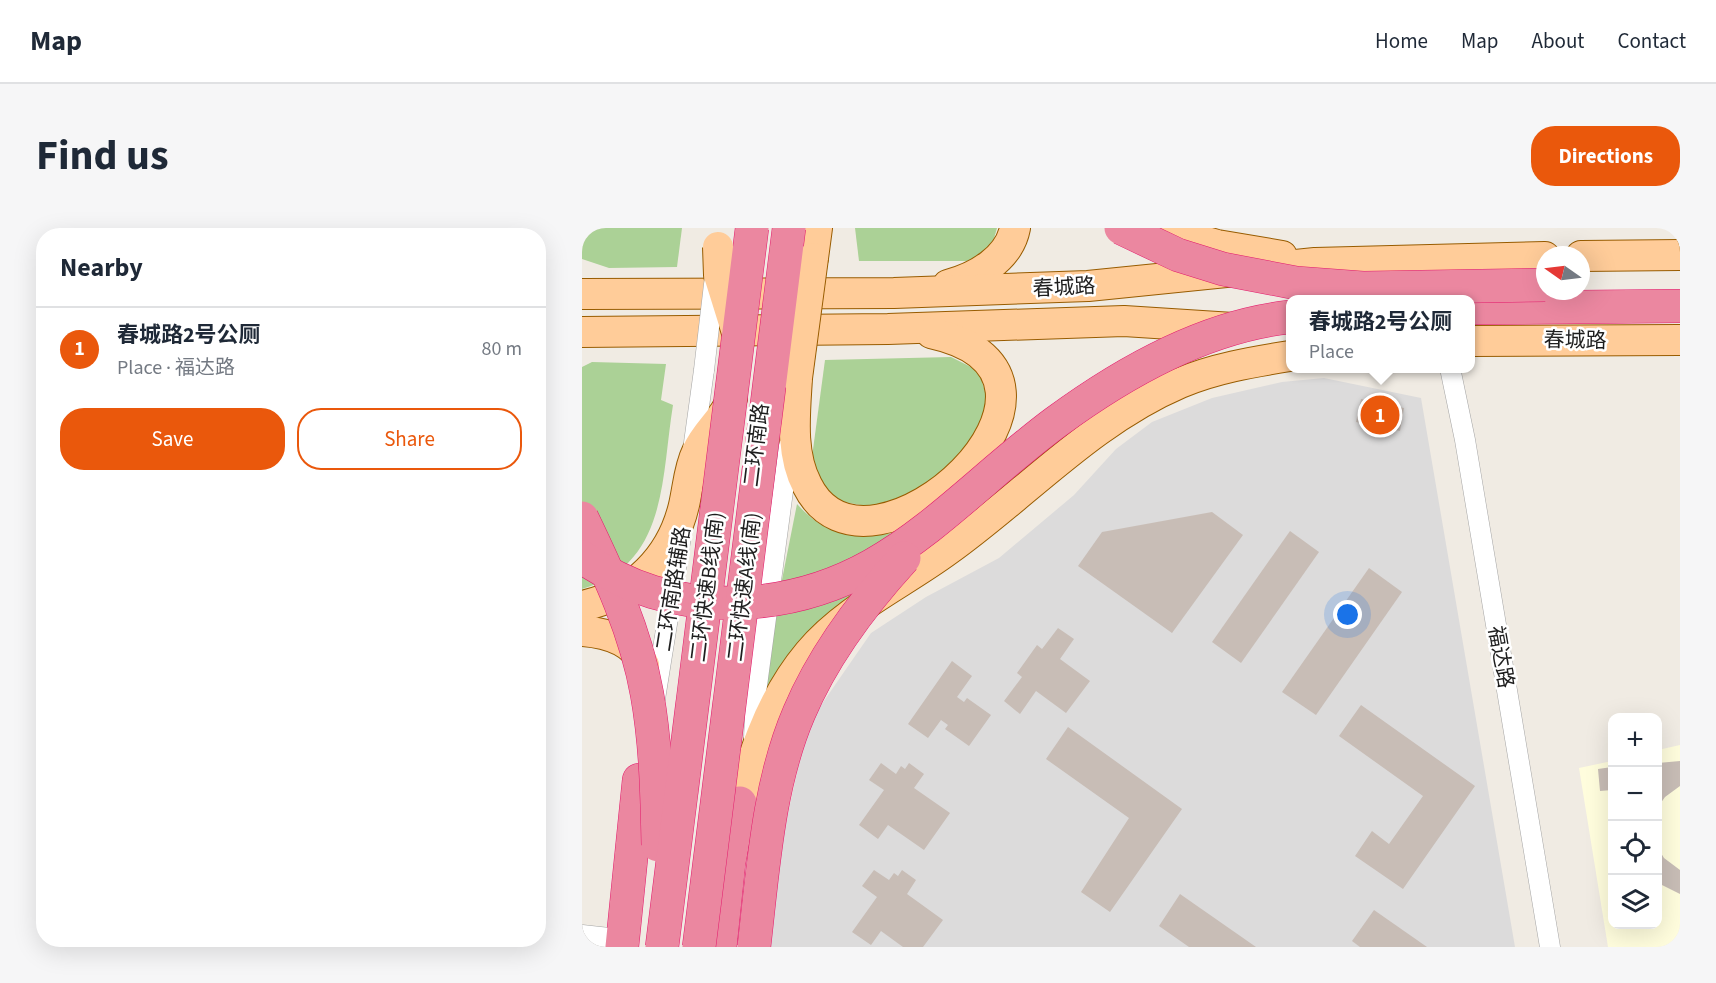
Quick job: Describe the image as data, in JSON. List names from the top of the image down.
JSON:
{
  "streets": {
    "highway": ["二环快速B线(南)", "二环快速A线(南)"],
    "main road": ["春城路", "二环南路"],
    "street": ["二环南路辅路", "福达路"]
  },
  "crossings": [
    ["二环南路", "二环快速B线(南)"],
    ["二环南路", "二环快速A线(南)"],
    ["二环快速B线(南)", "二环快速A线(南)"]
  ],
  "north": "left",
  "page": {
    "header": "Map",
    "nav": [
      "Home",
      "Map",
      "About",
      "Contact"
    ],
    "title": "Find us",
    "buttons": [
      "Directions",
      ["Save", "Share"]
    ],
    "heading": "Nearby",
    "popup": ["春城路2号公厕", "Place"],
    "list": [
      {
        "mark": "1",
        "name": "春城路2号公厕",
        "note": "Place · 福达路",
        "value": "80 m"
      }
    ],
    "pins": "1",
    "map_buttons": ["+", "−"]
  }
}
